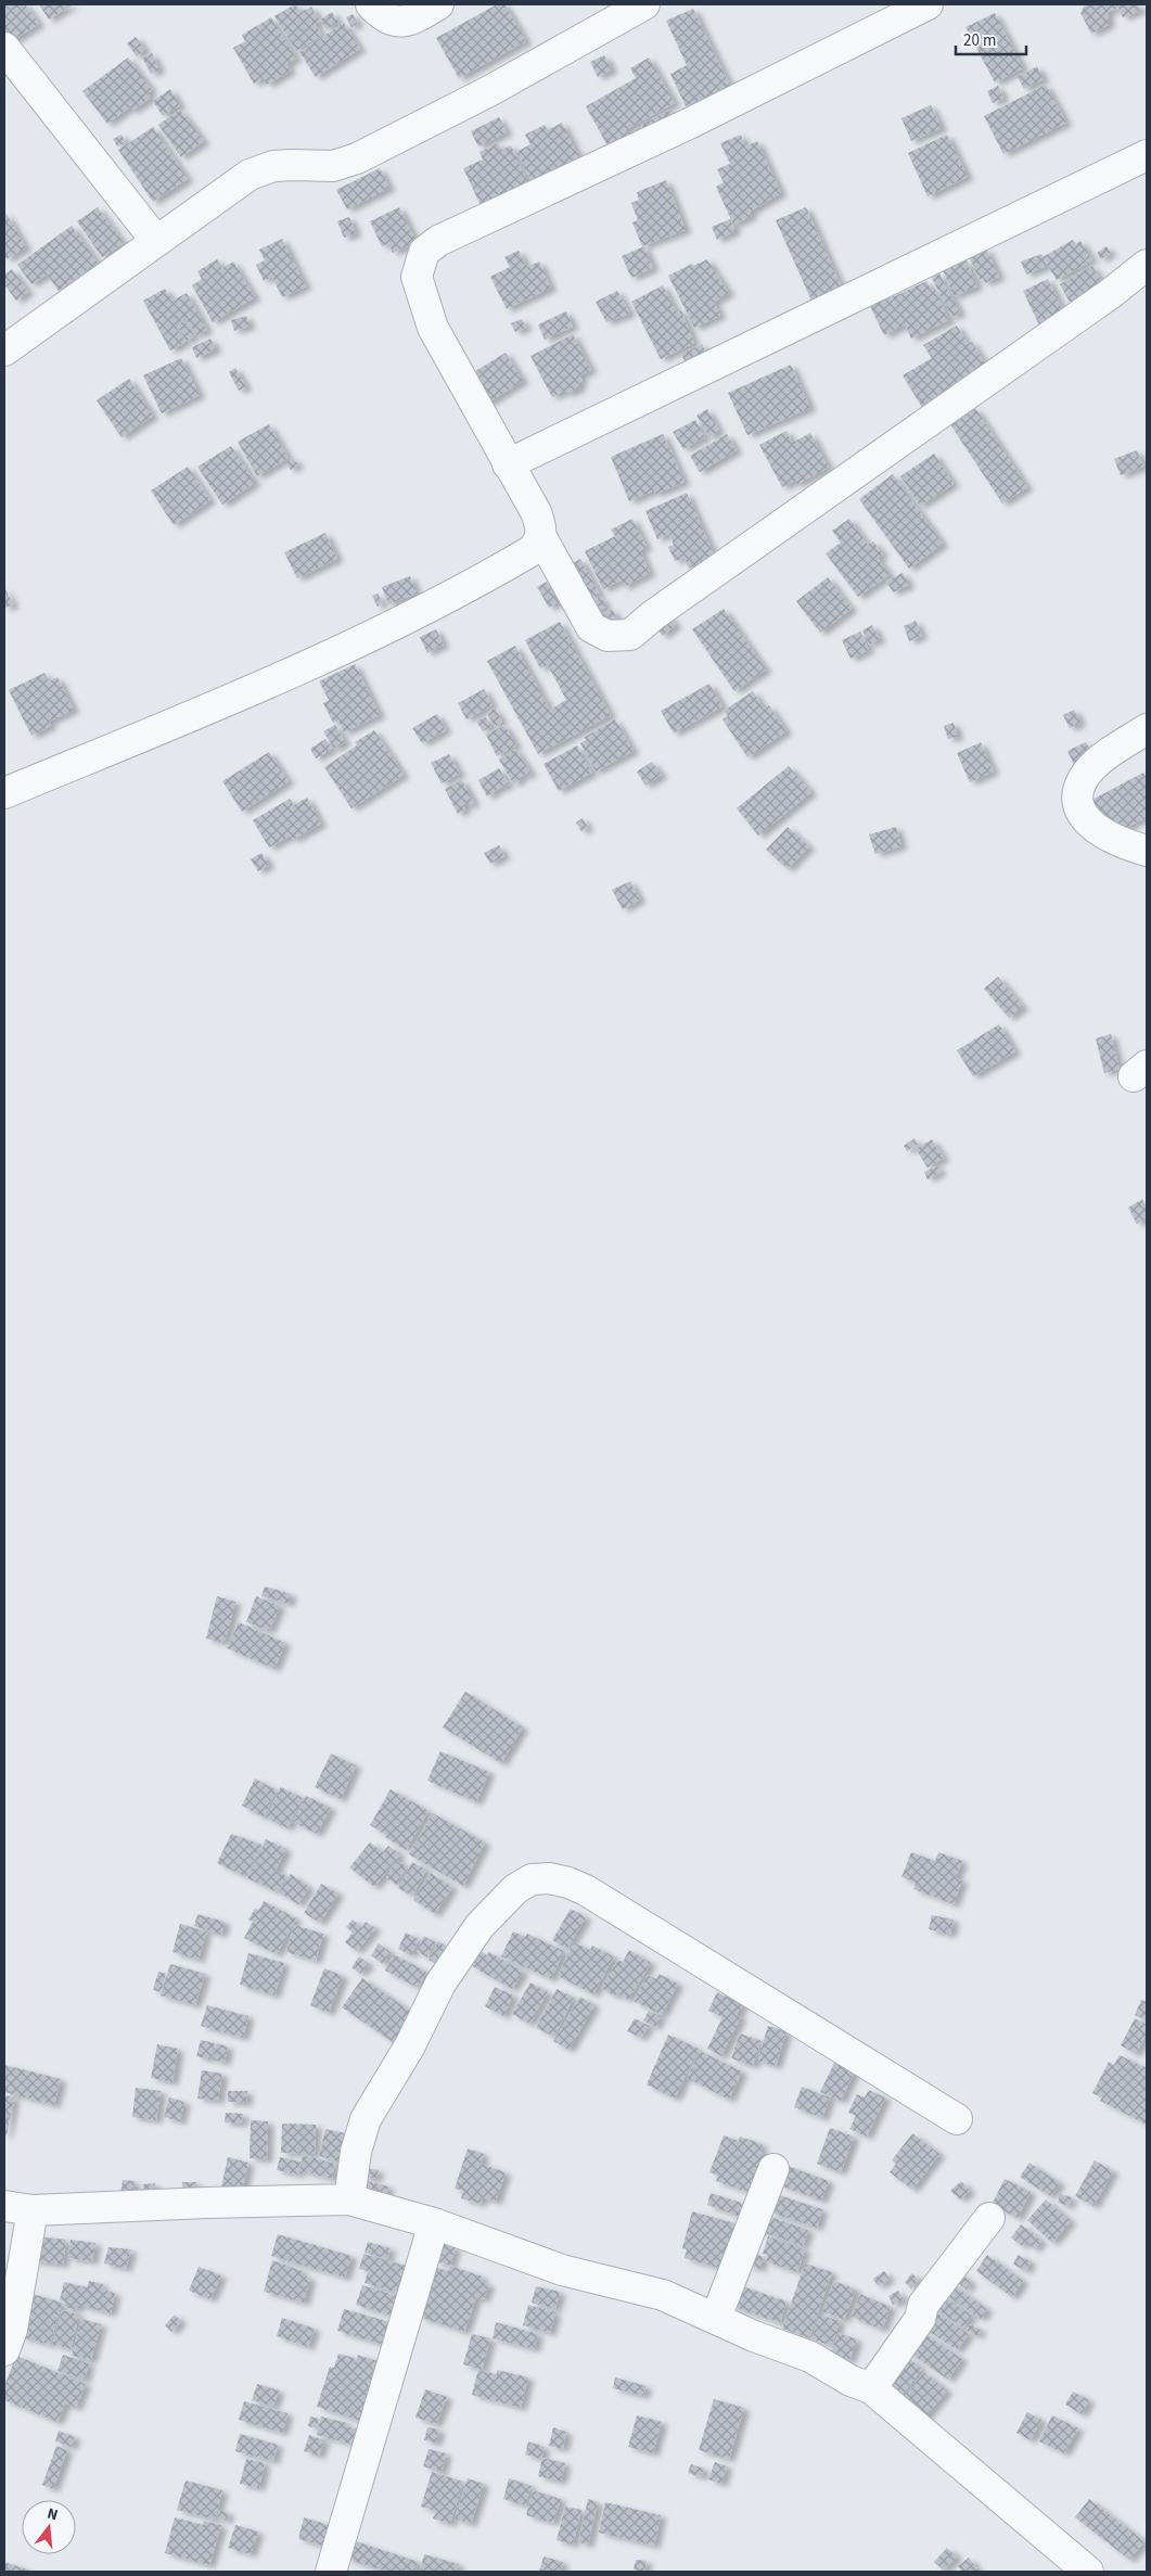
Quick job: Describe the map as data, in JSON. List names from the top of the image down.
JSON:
{
  "scale_bar": "20 m",
  "north": "top"
}
